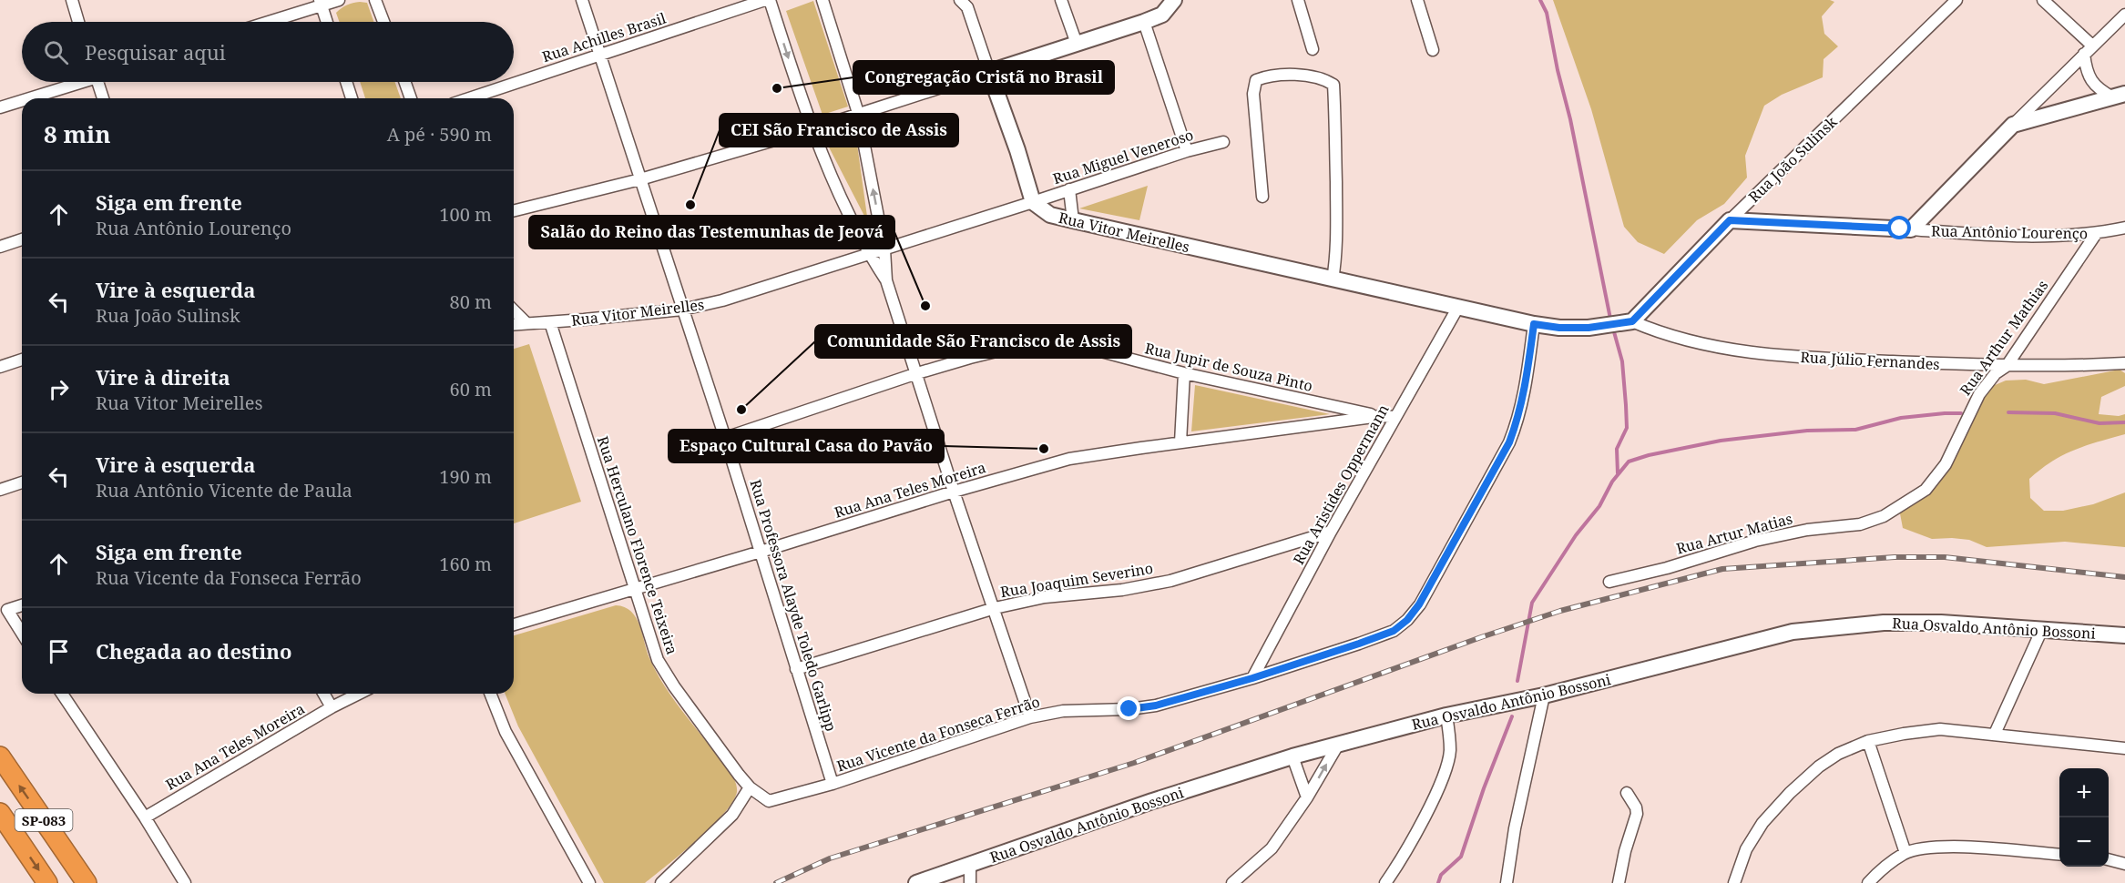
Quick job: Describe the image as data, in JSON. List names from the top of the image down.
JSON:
{
  "streets": {
    "highway": ["SP-083"],
    "street": [
      "Rua Achilles Brasil",
      "Rua Miguel Veneroso",
      "Rua João Sulinsk",
      "Rua Vitor Meirelles",
      "Rua Antônio Lourenço",
      "Rua Arthur Mathias",
      "Rua Júlio Fernandes",
      "Rua Jupir de Souza Pinto",
      "Rua Aristides Oppermann",
      "Rua Ana Teles Moreira",
      "Rua Artur Matias",
      "Rua Herculano Florence Teixeira",
      "Rua Joaquim Severino",
      "Rua Professora Alayde Toledo Garlipp",
      "Rua Osvaldo Antônio Bossoni",
      "Rua Vicente da Fonseca Ferrão"
    ]
  },
  "crossings": [
    ["Rua Achilles Brasil", "Rua Professora Alayde Toledo Garlipp"],
    ["Rua Miguel Veneroso", "Rua Vitor Meirelles"],
    ["Rua João Sulinsk", "Rua Vitor Meirelles"],
    ["Rua João Sulinsk", "Rua Antônio Lourenço"],
    ["Rua João Sulinsk", "Rua Júlio Fernandes"],
    ["Rua Vitor Meirelles", "Rua Júlio Fernandes"],
    ["Rua Vitor Meirelles", "Rua Aristides Oppermann"],
    ["Rua Vitor Meirelles", "Rua Herculano Florence Teixeira"],
    ["Rua Vitor Meirelles", "Rua Professora Alayde Toledo Garlipp"],
    ["Rua Vitor Meirelles", "Rua Vicente da Fonseca Ferrão"],
    ["Rua Antônio Lourenço", "Rua Arthur Mathias"],
    ["Rua Arthur Mathias", "Rua Júlio Fernandes"],
    ["Rua Arthur Mathias", "Rua Artur Matias"],
    ["Rua Jupir de Souza Pinto", "Rua Ana Teles Moreira"],
    ["Rua Jupir de Souza Pinto", "Rua Professora Alayde Toledo Garlipp"],
    ["Rua Aristides Oppermann", "Rua Ana Teles Moreira"],
    ["Rua Aristides Oppermann", "Rua Joaquim Severino"],
    ["Rua Aristides Oppermann", "Rua Vicente da Fonseca Ferrão"],
    ["Rua Ana Teles Moreira", "Rua Herculano Florence Teixeira"],
    ["Rua Ana Teles Moreira", "Rua Professora Alayde Toledo Garlipp"],
    ["Rua Herculano Florence Teixeira", "Rua Vicente da Fonseca Ferrão"],
    ["Rua Joaquim Severino", "Rua Professora Alayde Toledo Garlipp"],
    ["Rua Professora Alayde Toledo Garlipp", "Rua Vicente da Fonseca Ferrão"]
  ],
  "places": [
    "Congregação Cristã no Brasil",
    "CEI São Francisco de Assis",
    "Salão do Reino das Testemunhas de Jeová",
    "Comunidade São Francisco de Assis",
    "Espaço Cultural Casa do Pavão"
  ],
  "page": {
    "search": "Pesquisar aqui",
    "heading": ["8 min", "A pé · 590 m"],
    "list": [
      ["Siga em frente", "Rua Antônio Lourenço", "100 m"],
      ["Vire à esquerda", "Rua João Sulinsk", "80 m"],
      ["Vire à direita", "Rua Vitor Meirelles", "60 m"],
      ["Vire à esquerda", "Rua Antônio Vicente de Paula", "190 m"],
      ["Siga em frente", "Rua Vicente da Fonseca Ferrão", "160 m"],
      "Chegada ao destino"
    ],
    "map_buttons": ["+", "−"]
  }
}
